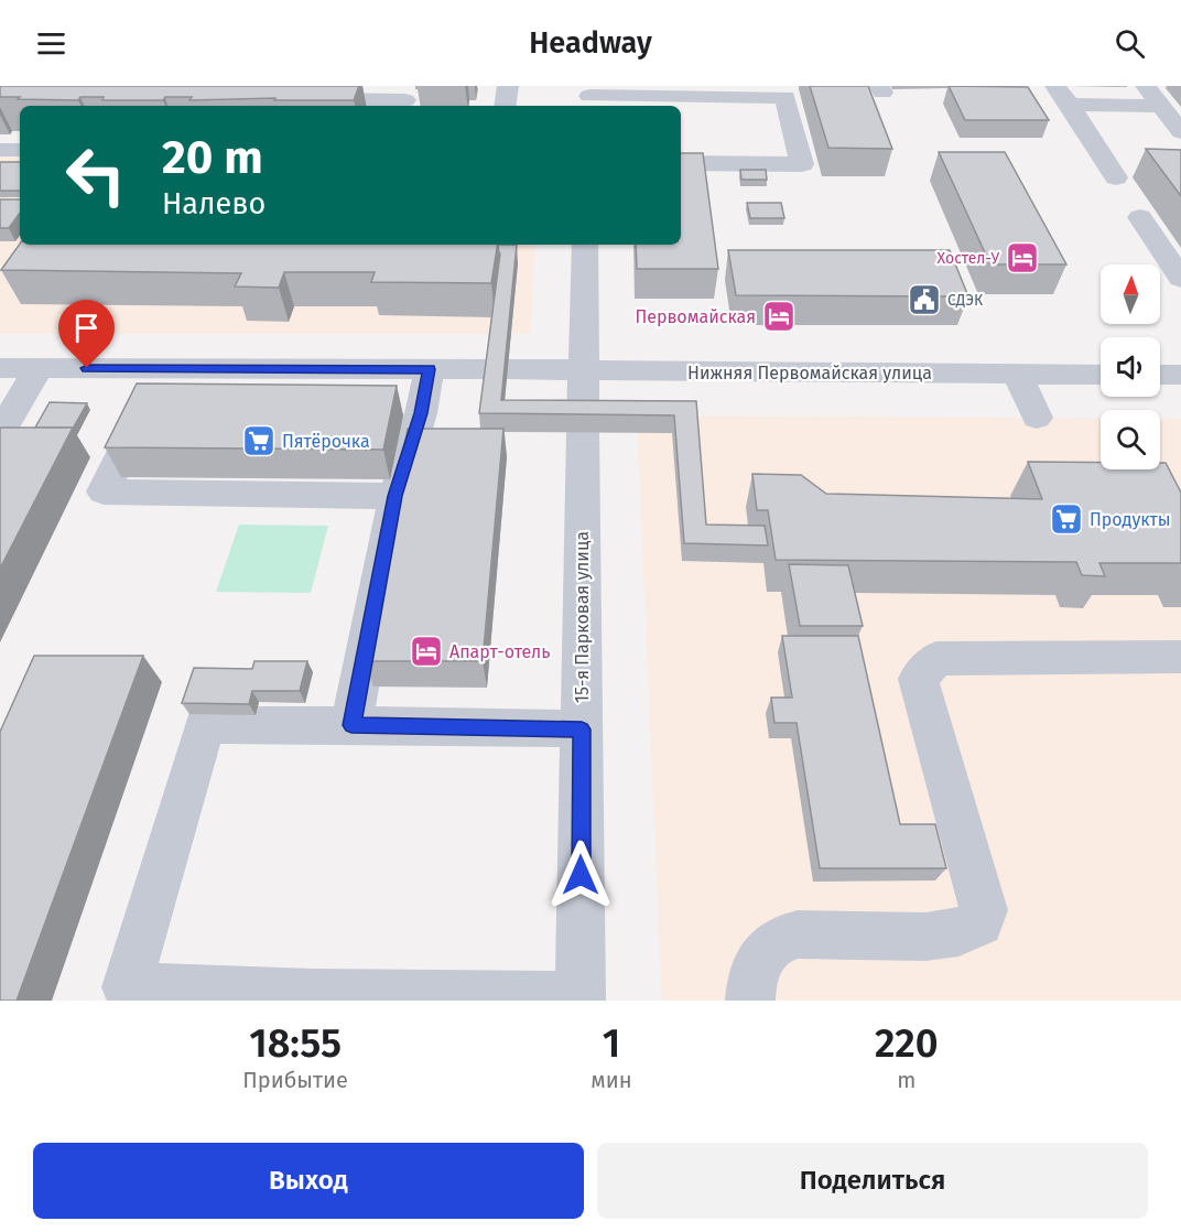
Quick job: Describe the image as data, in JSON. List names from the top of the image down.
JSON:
{
  "streets": {
    "street": ["Нижняя Первомайская улица", "15-я Парковая улица"]
  },
  "crossings": [
    ["Нижняя Первомайская улица", "15-я Парковая улица"]
  ],
  "places": {
    "hotel": ["Хостел-У", "Первомайская", "Апарт-отель"],
    "public building": ["СДЭК"],
    "supermarket": ["Пятёрочка", "Продукты"]
  },
  "north": "top",
  "page": {
    "header": "Headway",
    "turn": ["20 m", "Налево"],
    "eta": [
      "18:55",
      "Прибытие",
      "1",
      "мин",
      "220",
      "m"
    ],
    "buttons": ["Выход", "Поделиться"]
  }
}
